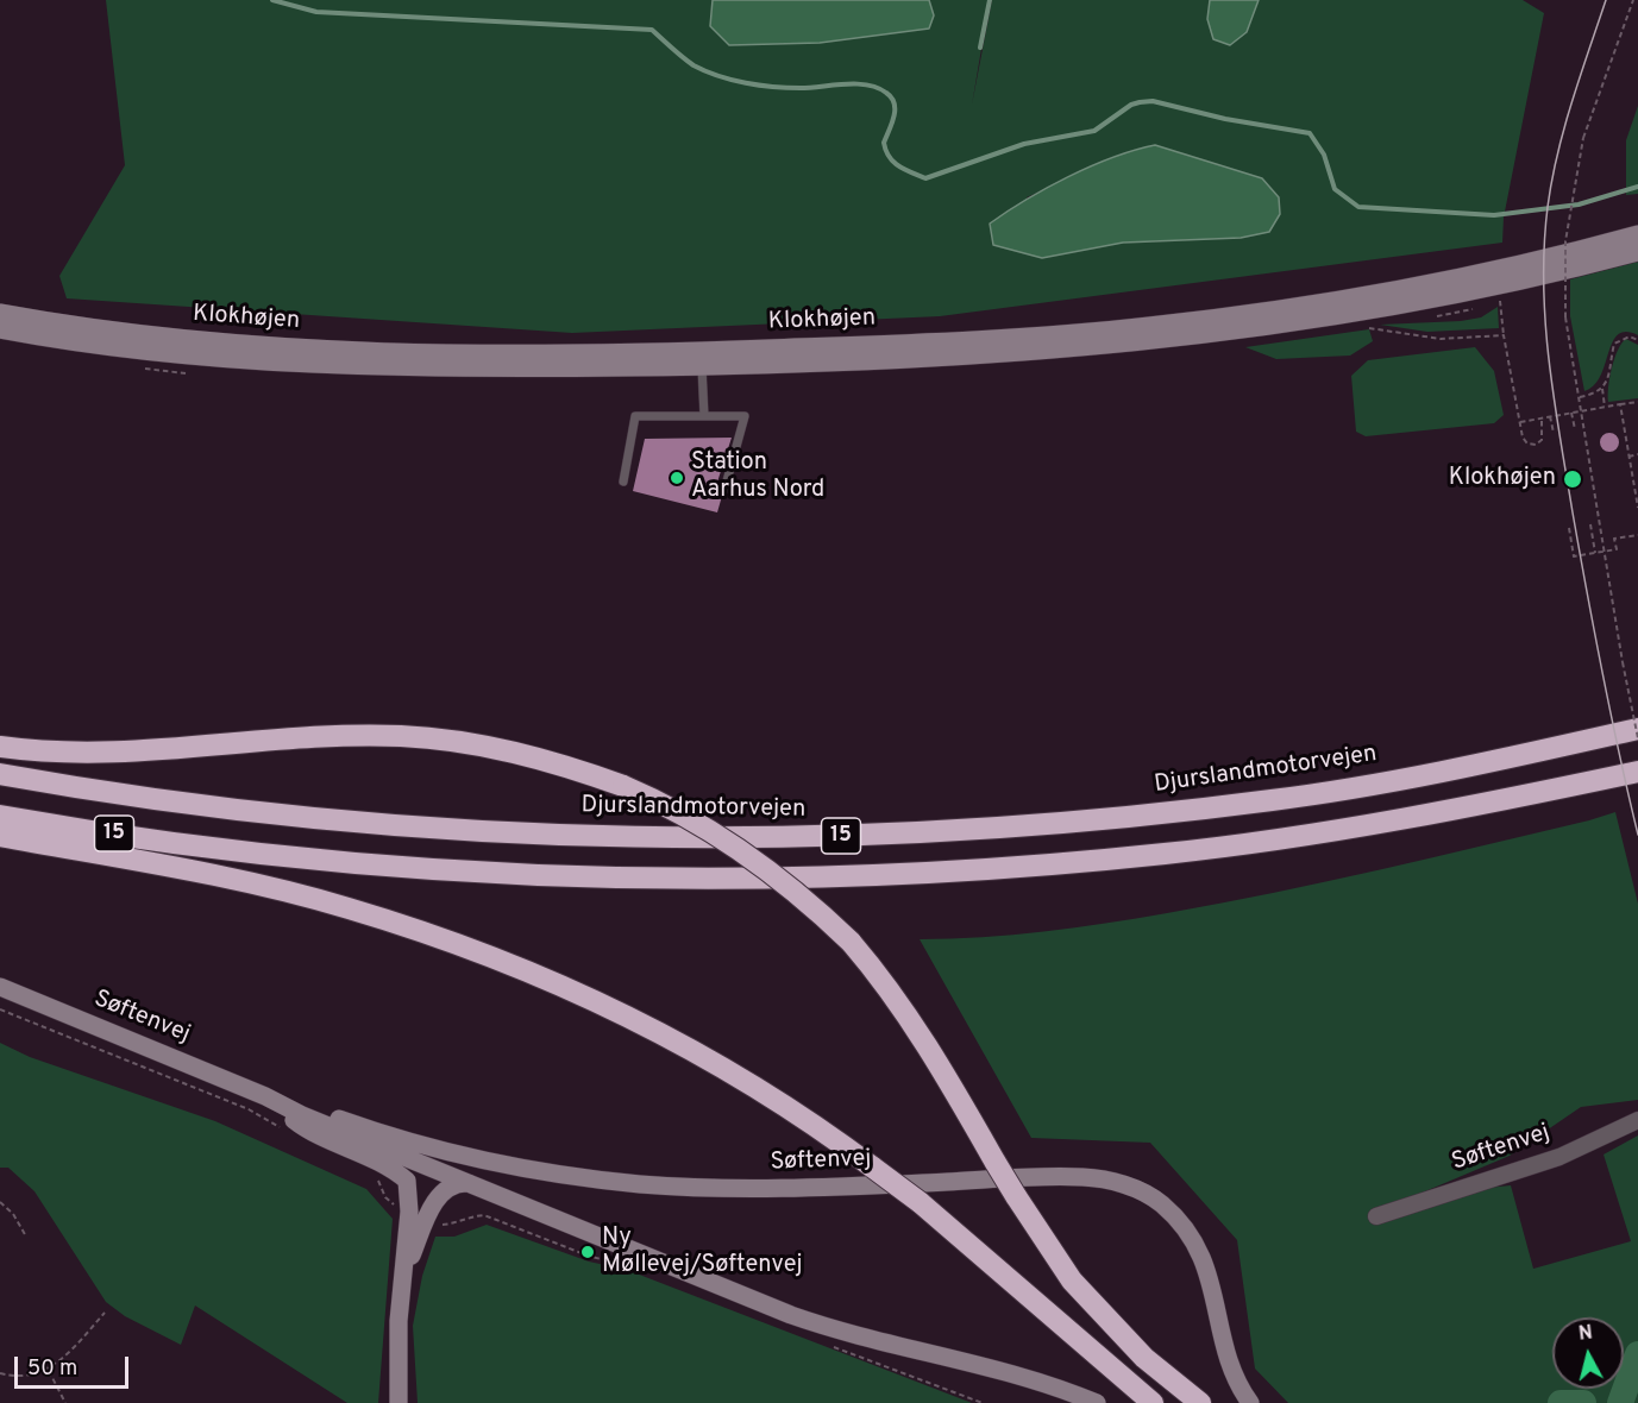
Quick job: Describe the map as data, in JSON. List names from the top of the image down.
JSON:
{
  "streets": {
    "highway": ["Djurslandmotorvejen", "15"],
    "street": ["Klokhøjen", "Søftenvej"]
  },
  "places": ["Station Aarhus Nord", "Klokhøjen", "Ny Møllevej/Søftenvej"],
  "scale_bar": "50 m",
  "north": "top"
}
